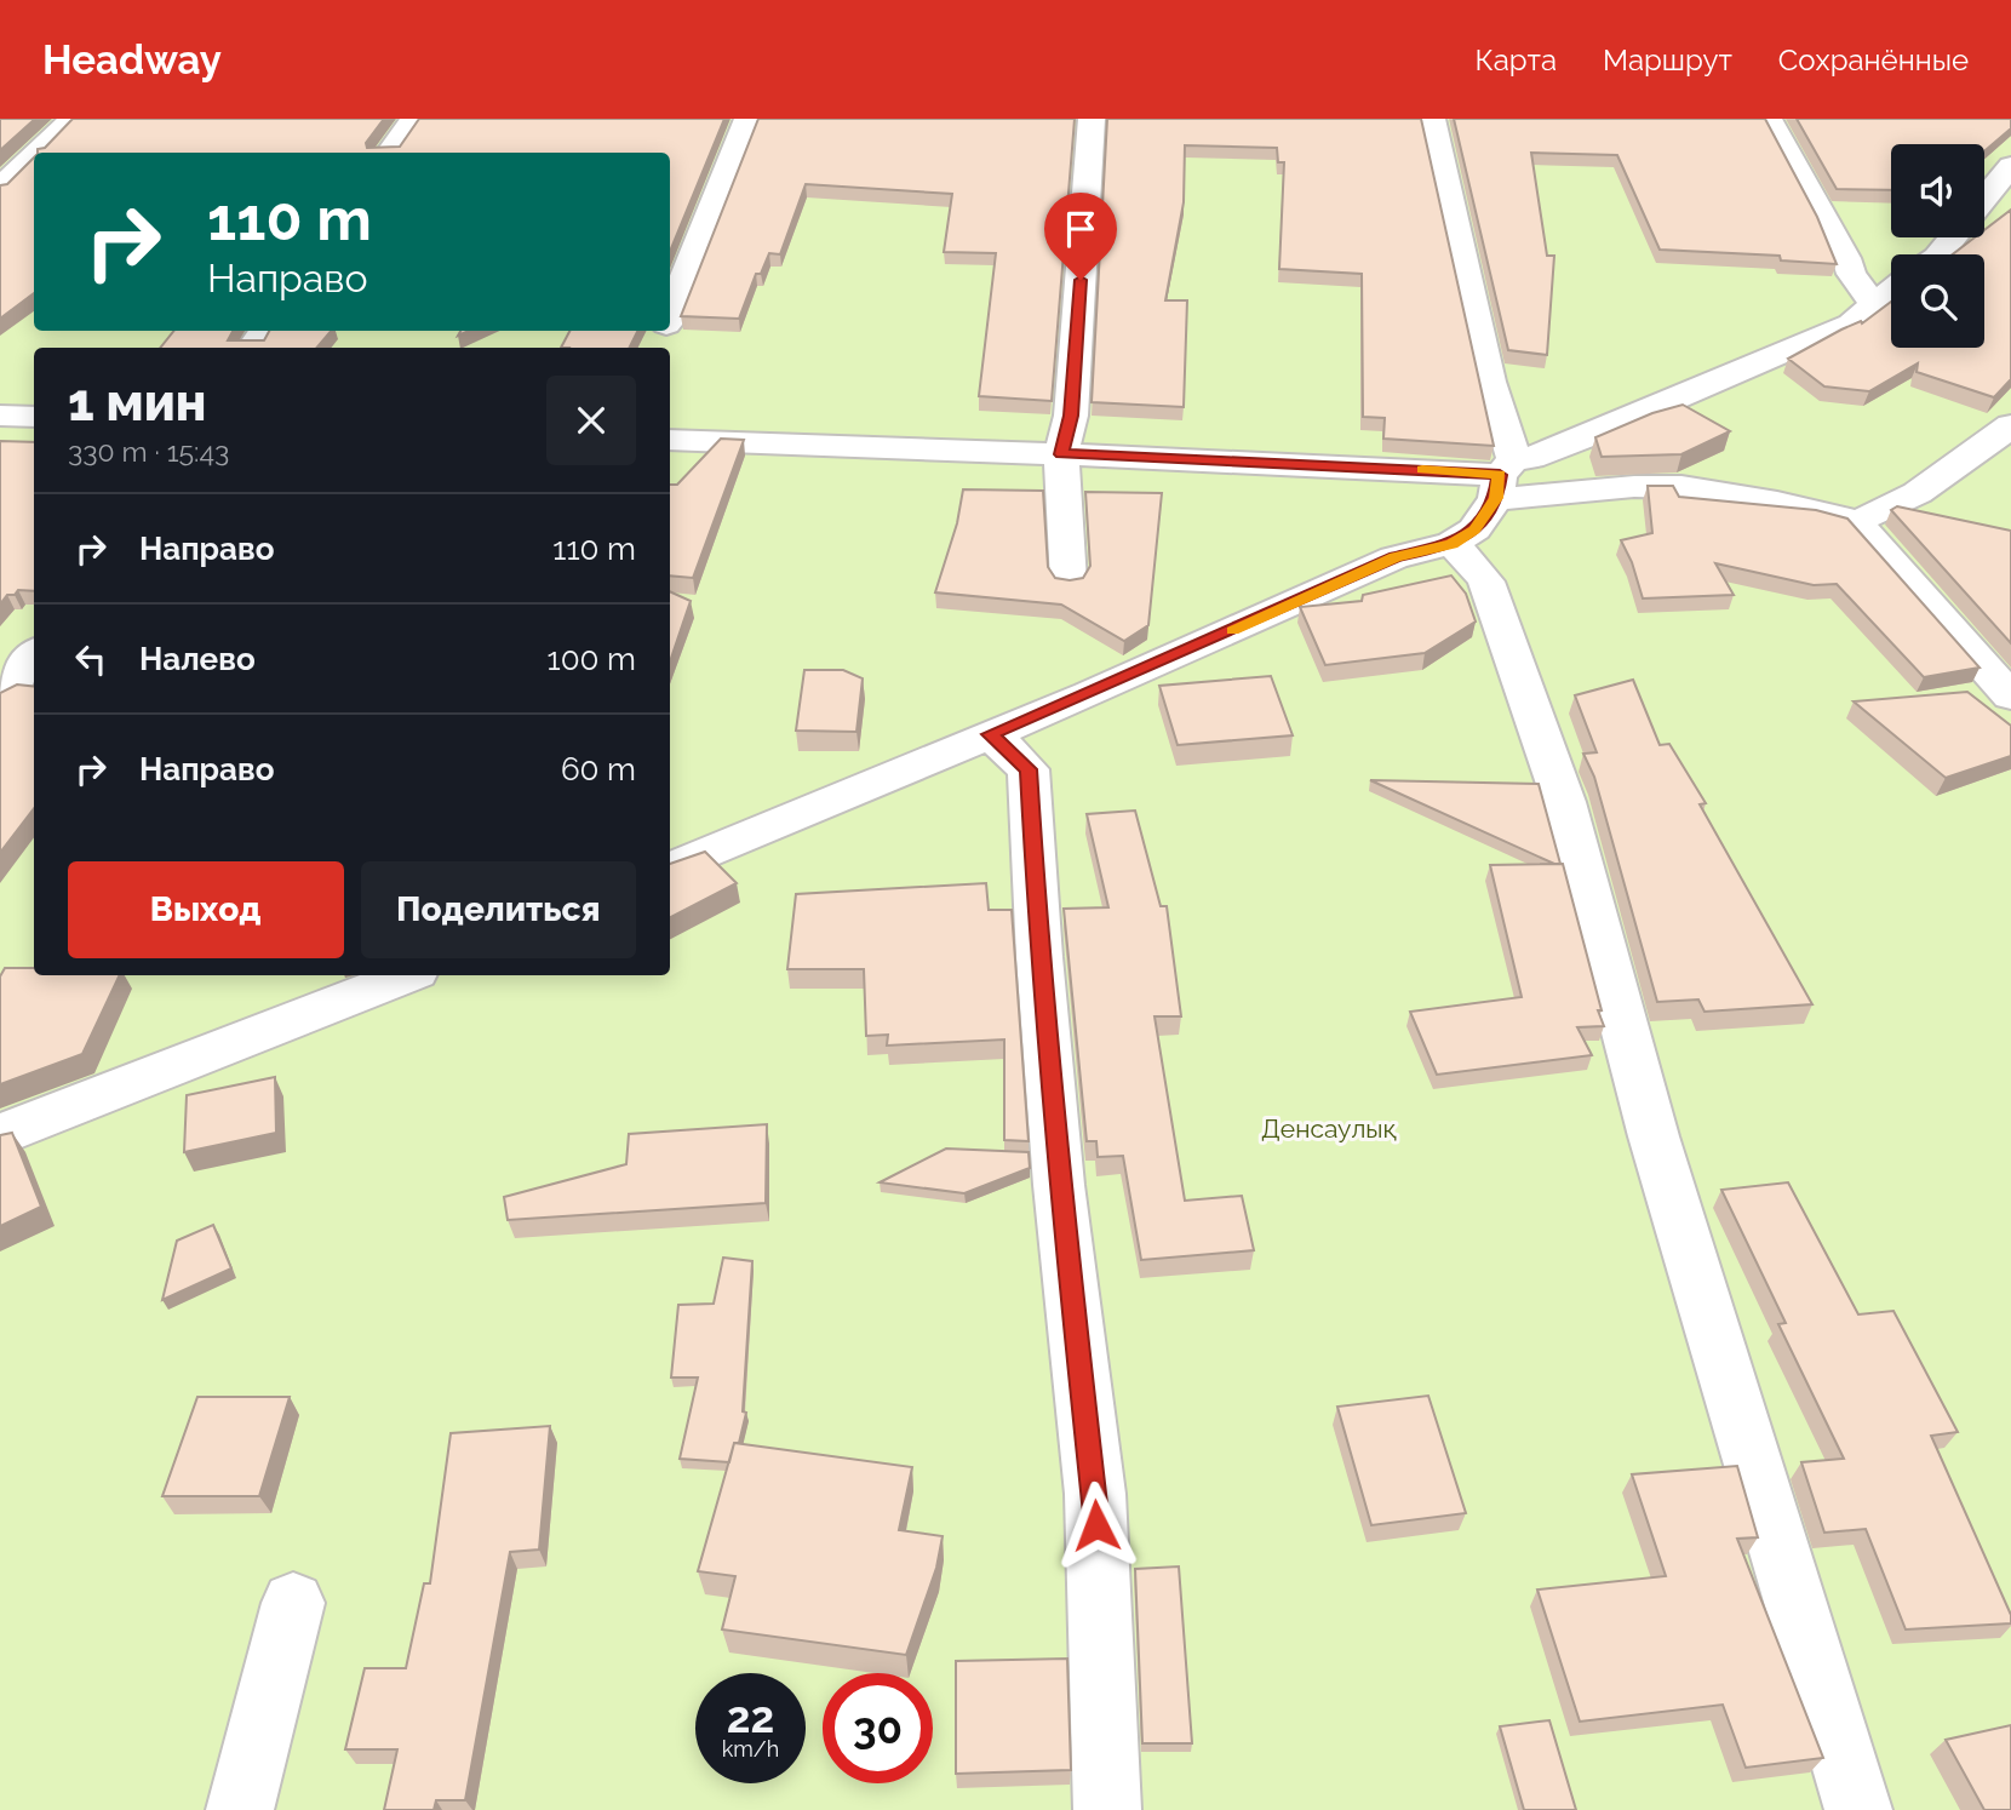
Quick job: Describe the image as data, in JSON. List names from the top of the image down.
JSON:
{
  "parks": ["Денсаулық"],
  "page": {
    "header": "Headway",
    "nav": ["Карта", "Маршрут", "Сохранённые"],
    "turn": ["110 m", "Направо"],
    "heading": ["1 мин", "330 m · 15:43"],
    "list": [
      {
        "name": "Направо",
        "value": "110 m"
      },
      {
        "name": "Налево",
        "value": "100 m"
      },
      {
        "name": "Направо",
        "value": "60 m"
      }
    ],
    "buttons": ["Выход", "Поделиться"],
    "speed": "22 km/h",
    "limit": "30"
  }
}
